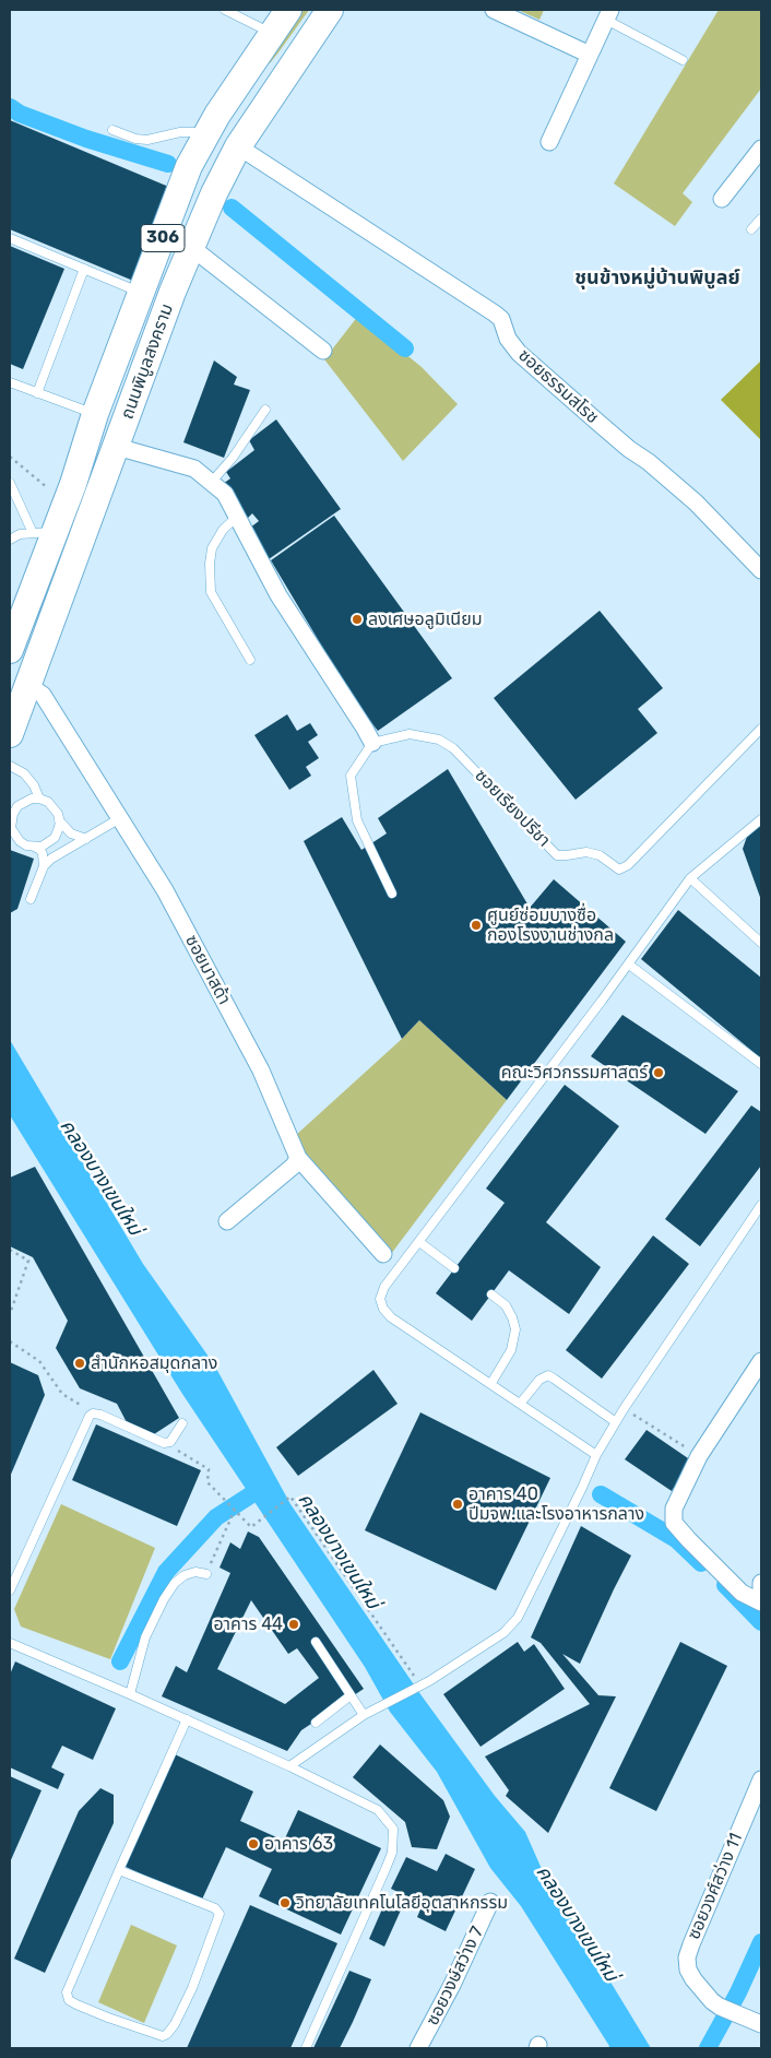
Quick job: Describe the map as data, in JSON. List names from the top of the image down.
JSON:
{
  "streets": {
    "main road": ["306", "ถนนพิบูลสงคราม"],
    "street": [
      "ซอยธรรมสโรช",
      "ซอยมาสด้า",
      "ซอยวงศ์สว่าง 11",
      "ซอยวงษ์สว่าง 7"
    ],
    "lane": ["ซอยเรียงปรีชา"]
  },
  "crossings": [
    ["ถนนพิบูลสงคราม", "ซอยธรรมสโรช"],
    ["ถนนพิบูลสงคราม", "ซอยมาสด้า"]
  ],
  "districts": ["ชุนข้างหมู่บ้านพิบูลย์"],
  "water": ["คลองบางเขนใหม่"],
  "places": [
    "ลงเศษอลูมิเนียม",
    "ศูนย์ซ่อมบางซื่อ กองโรงงานช่างกล",
    "คณะวิศวกรรมศาสตร์",
    "สำนักหอสมุดกลาง",
    "อาคาร 40 ปีมจพ.และโรงอาหารกลาง",
    "อาคาร 44",
    "อาคาร 63",
    "วิทยาลัยเทคโนโลยีอุตสาหกรรม"
  ]
}
